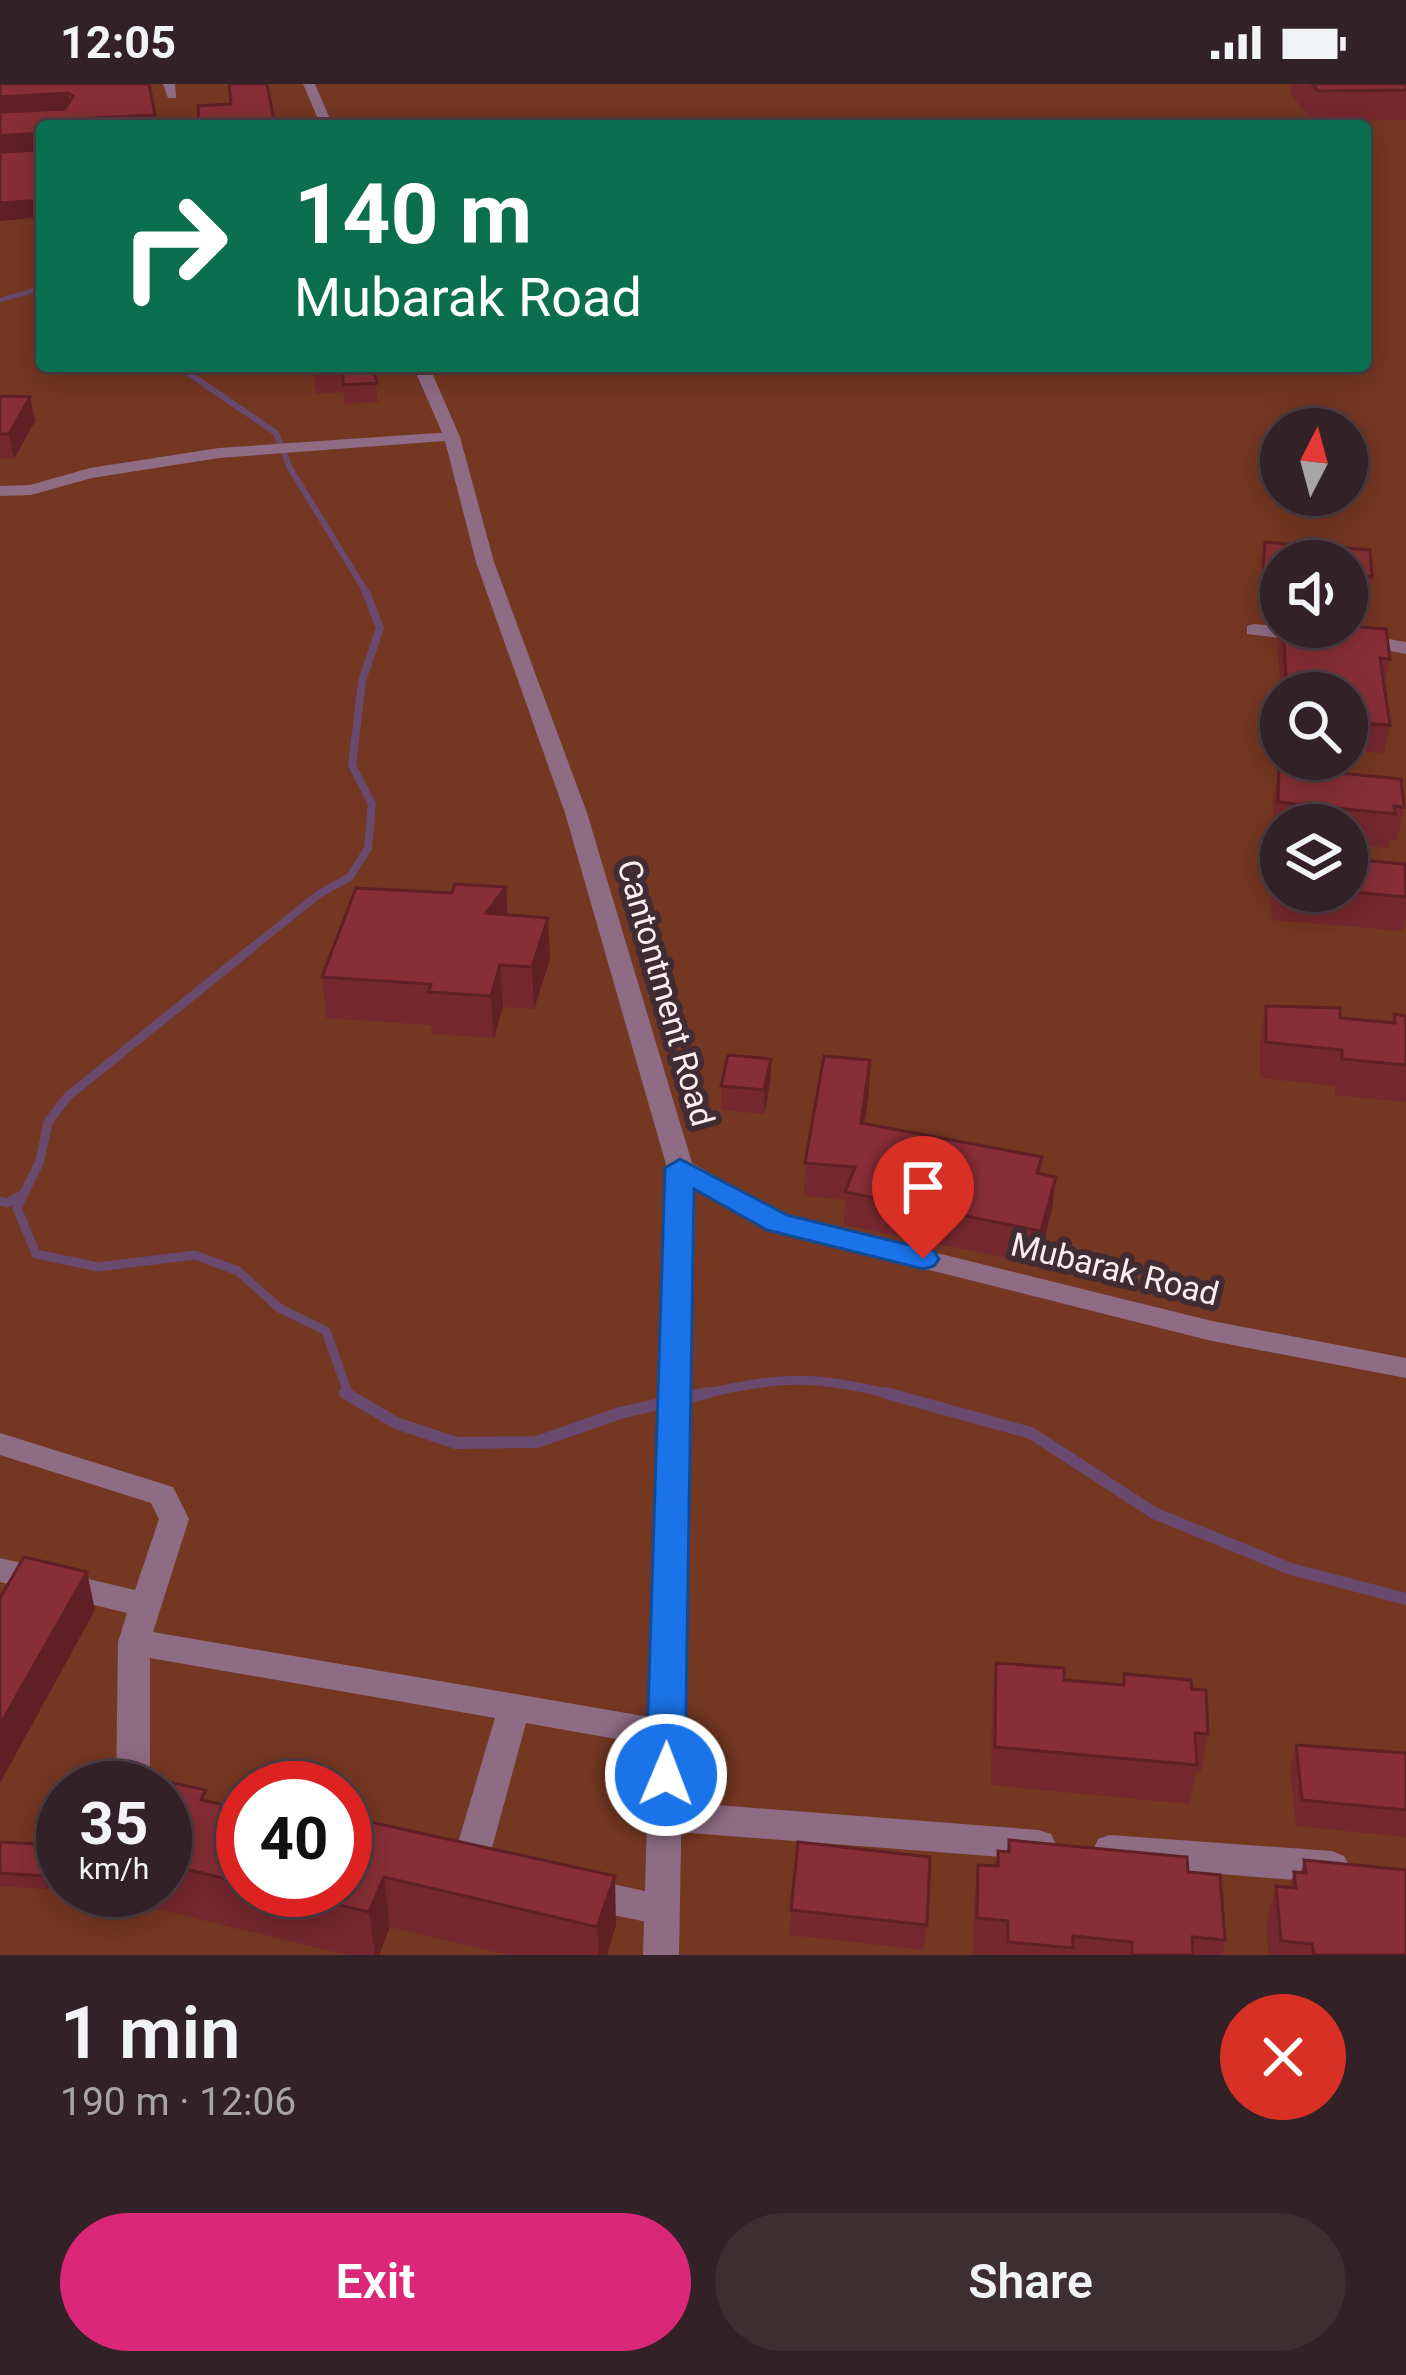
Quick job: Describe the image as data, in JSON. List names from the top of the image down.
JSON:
{
  "streets": {
    "street": ["Cantontment Road", "Mubarak Road"]
  },
  "crossings": [
    ["Cantontment Road", "Mubarak Road"]
  ],
  "north": "top",
  "page": {
    "status": "12:05",
    "turn": ["140 m", "Mubarak Road"],
    "speed": "35 km/h",
    "limit": "40",
    "heading": ["1 min", "190 m · 12:06"],
    "buttons": ["Exit", "Share"]
  }
}
